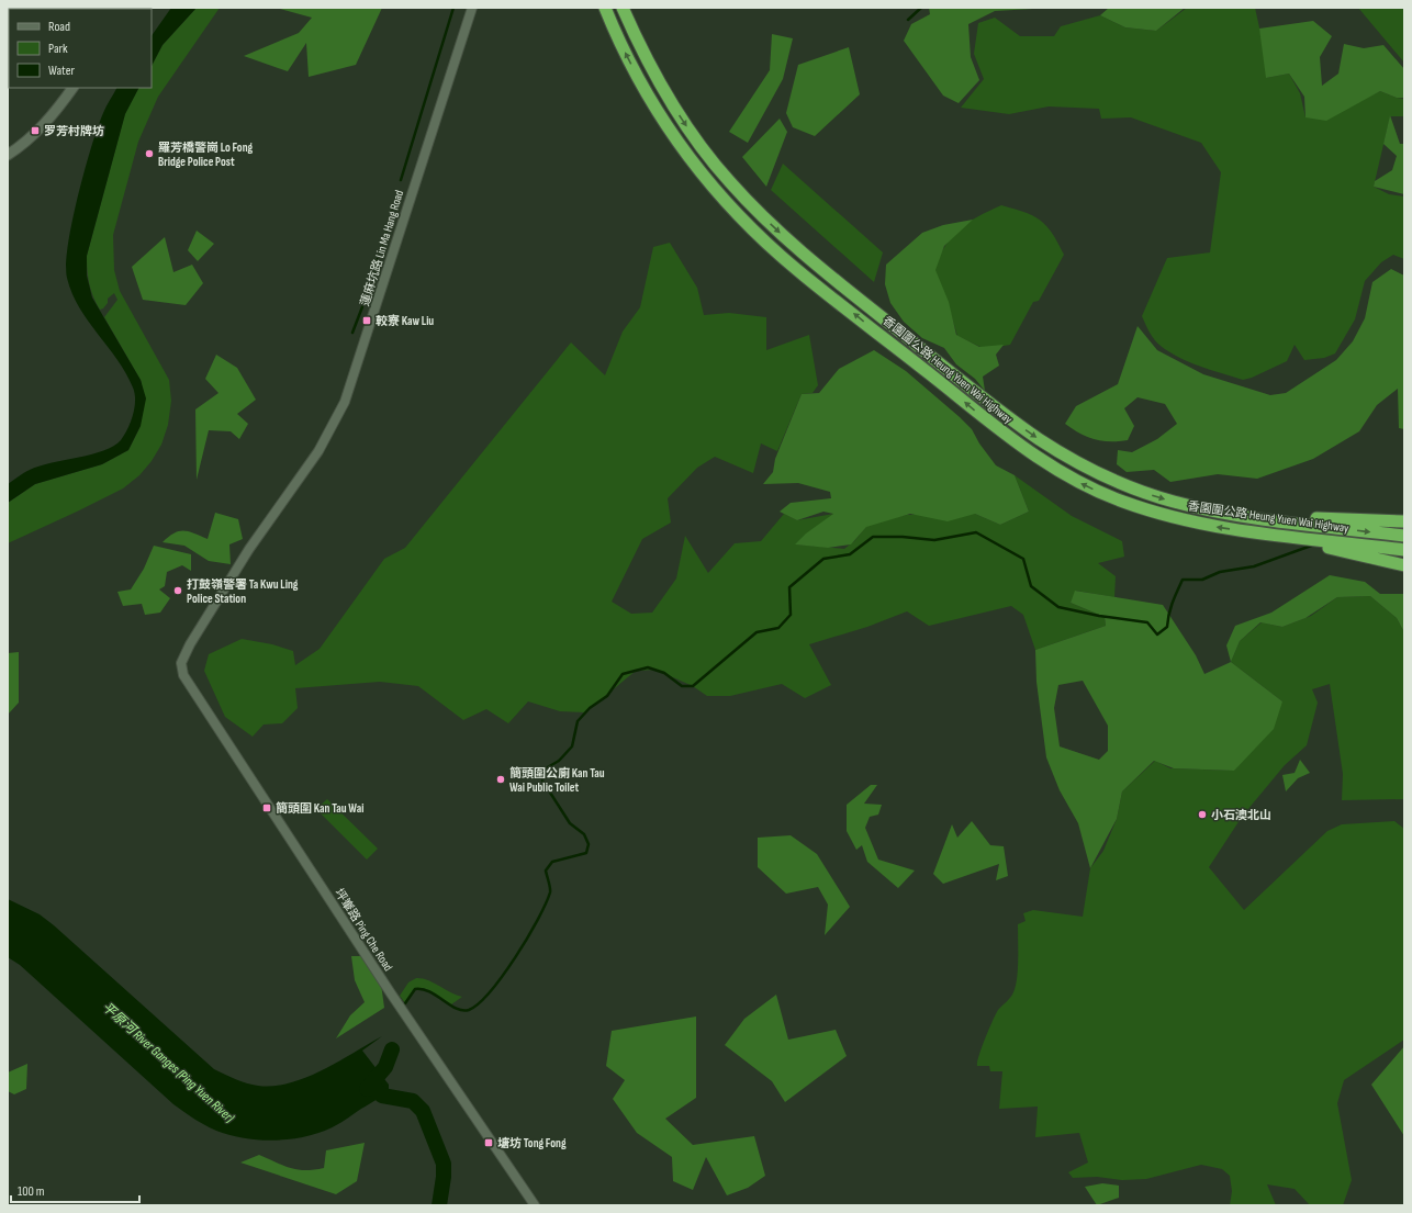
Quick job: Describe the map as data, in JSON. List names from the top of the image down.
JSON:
{
  "streets": {
    "highway": ["香園圍公路 Heung Yuen Wai Highway"],
    "street": ["蓮麻坑路 Lin Ma Hang Road", "坪輋路 Ping Che Road"]
  },
  "crossings": [
    ["蓮麻坑路 Lin Ma Hang Road", "坪輋路 Ping Che Road"]
  ],
  "water": ["平原河 River Ganges (Ping Yuen River)"],
  "places": {
    "transit": [
      "罗芳村牌坊",
      "較寮 Kaw Liu",
      "簡頭圍 Kan Tau Wai",
      "塘坊 Tong Fong"
    ],
    "other": [
      "羅芳橋警崗 Lo Fong Bridge Police Post",
      "打鼓嶺警署 Ta Kwu Ling Police Station",
      "簡頭圍公廁 Kan Tau Wai Public Toilet",
      "小石澳北山"
    ]
  },
  "legend": ["Road", "Park", "Water"],
  "scale_bar": "100 m"
}
